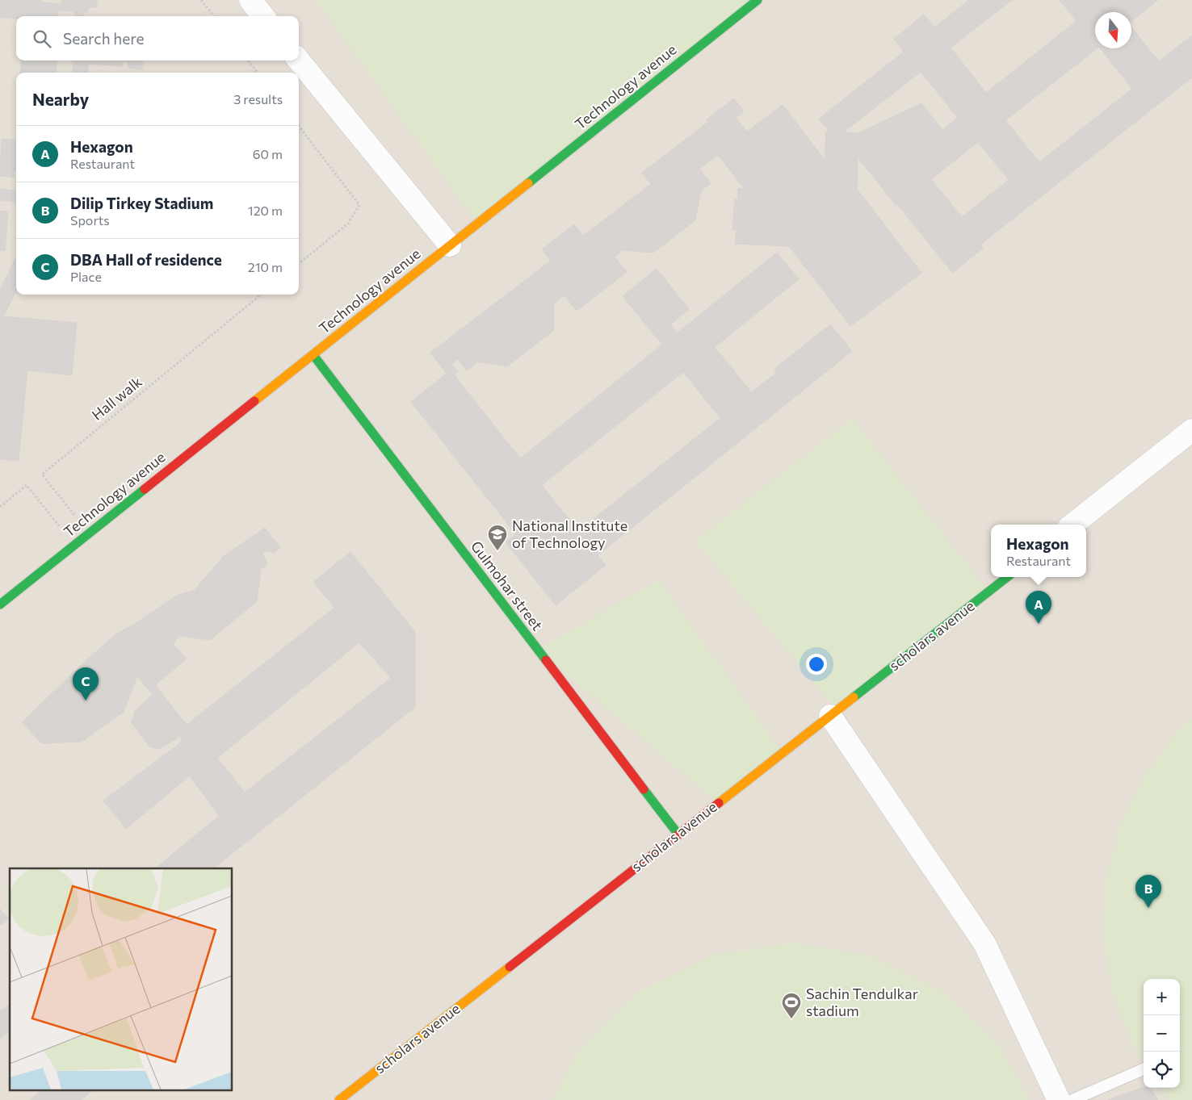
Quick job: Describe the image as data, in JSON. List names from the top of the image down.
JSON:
{
  "streets": {
    "street": ["Technology avenue", "Gulmohar street", "scholars avenue"],
    "path": ["Hall walk"]
  },
  "crossings": [
    ["Technology avenue", "Hall walk"],
    ["Technology avenue", "Gulmohar street"],
    ["Gulmohar street", "scholars avenue"]
  ],
  "places": {
    "school or university": ["National Institute of Technology"],
    "sports": ["Sachin Tendulkar stadium"]
  },
  "north": "bottom",
  "page": {
    "search": "Search here",
    "heading": ["Nearby", "3 results"],
    "list": [
      {
        "mark": "A",
        "name": "Hexagon",
        "note": "Restaurant",
        "value": "60 m"
      },
      {
        "mark": "B",
        "name": "Dilip Tirkey Stadium",
        "note": "Sports",
        "value": "120 m"
      },
      {
        "mark": "C",
        "name": "DBA Hall of residence",
        "note": "Place",
        "value": "210 m"
      }
    ],
    "popup": ["Hexagon", "Restaurant"],
    "pins": ["A", "C", "B"],
    "map_buttons": ["+", "−"]
  }
}
